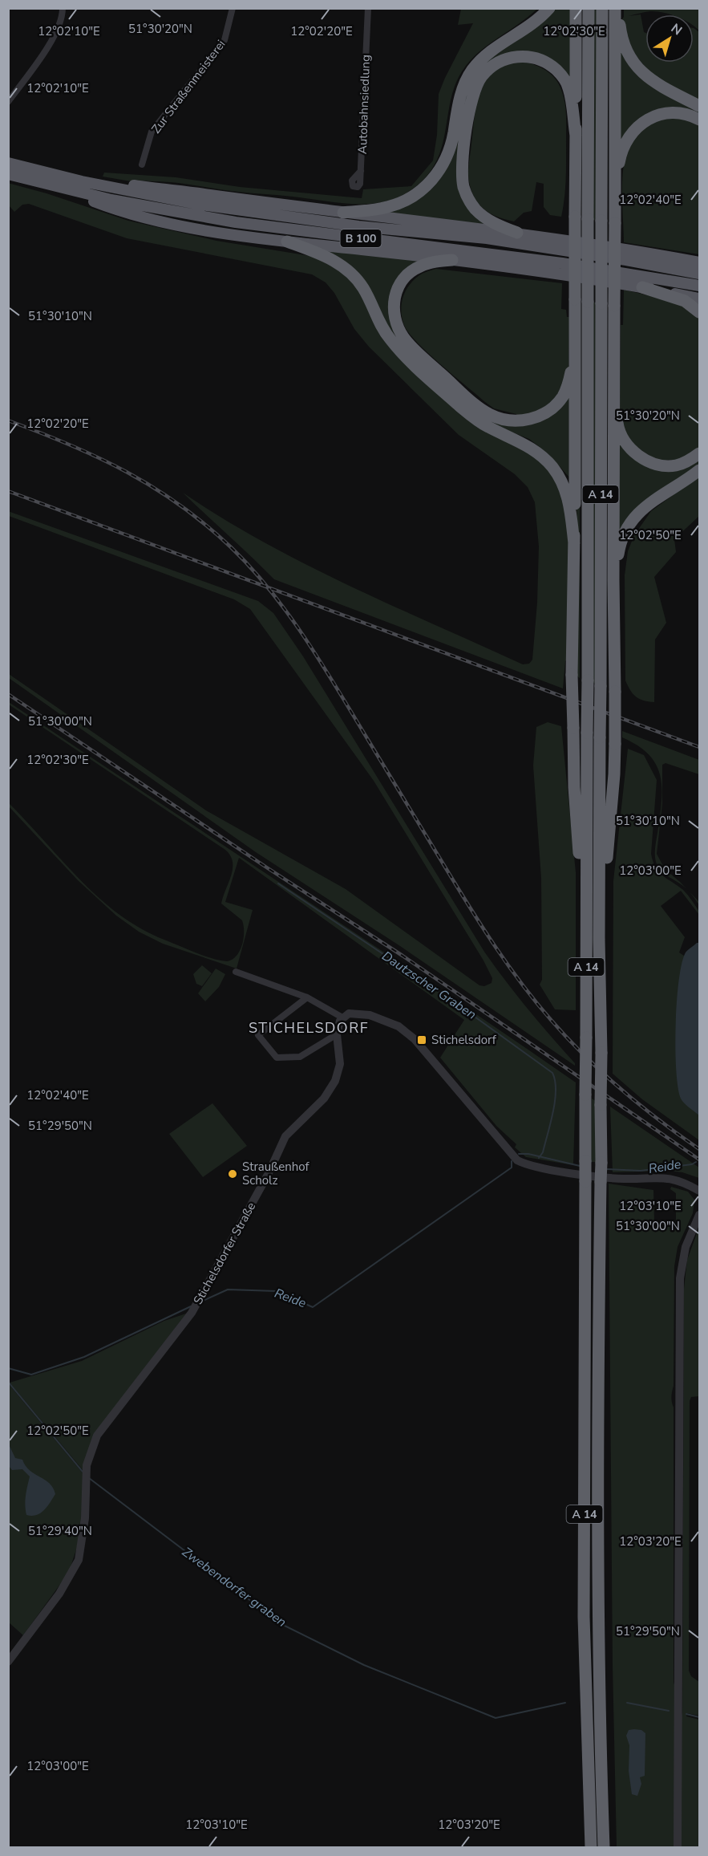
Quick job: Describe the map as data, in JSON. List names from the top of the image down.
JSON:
{
  "streets": {
    "highway": ["B 100", "A 14"],
    "street": ["Zur Straßenmeisterei", "Autobahnsiedlung", "Stichelsdorfer Straße"]
  },
  "districts": ["STICHELSDORF"],
  "water": ["Dautzscher Graben", "Reide", "Zwebendorfer graben"],
  "places": {
    "transit": ["Stichelsdorf"],
    "other": ["Straußenhof Scholz"]
  },
  "north": "top right",
  "coordinates": [
    "51°30'20\"N",
    "12°02'10\"E",
    "12°02'20\"E",
    "12°02'30\"E",
    "12°02'40\"E",
    "51°30'10\"N",
    "12°02'50\"E",
    "51°30'00\"N",
    "12°03'00\"E",
    "51°29'50\"N",
    "12°03'10\"E",
    "51°29'40\"N",
    "12°03'20\"E"
  ]
}
